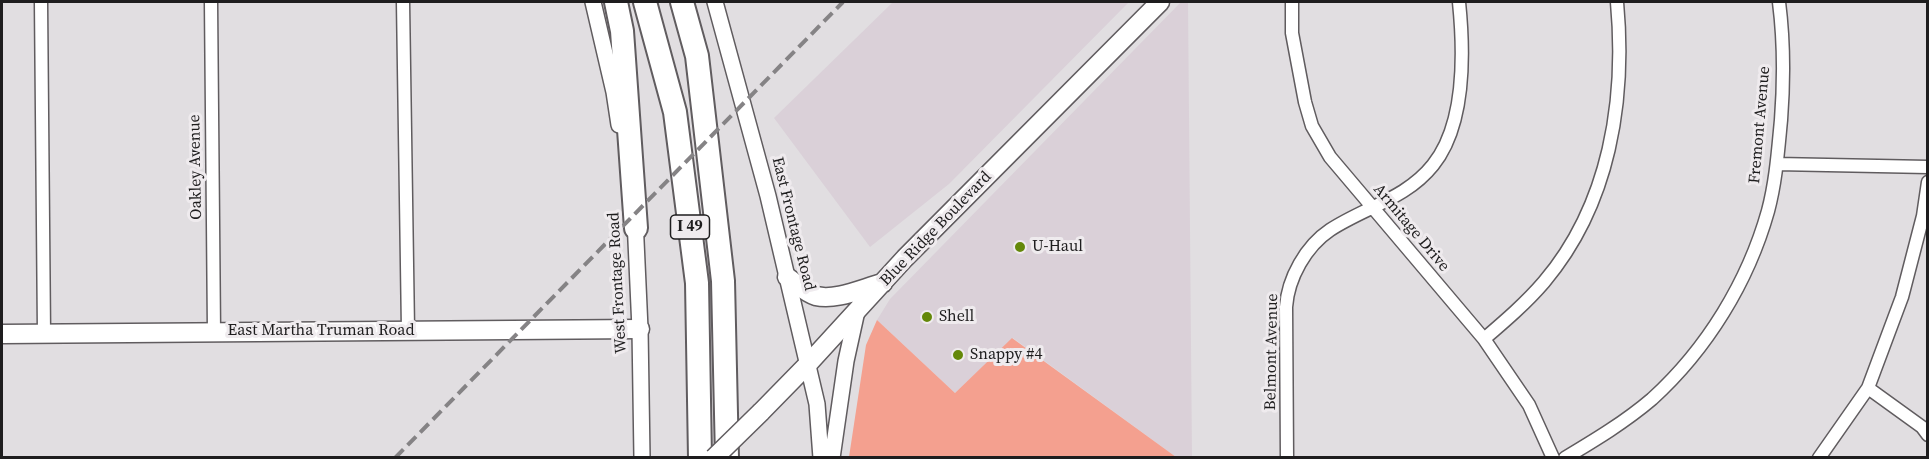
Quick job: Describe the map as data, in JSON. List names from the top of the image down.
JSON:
{
  "streets": {
    "highway": ["I 49"],
    "main road": ["Blue Ridge Boulevard", "East Martha Truman Road"],
    "street": [
      "Fremont Avenue",
      "Oakley Avenue",
      "East Frontage Road",
      "Armitage Drive",
      "West Frontage Road",
      "Belmont Avenue"
    ]
  },
  "crossings": [
    ["Oakley Avenue", "East Martha Truman Road"],
    ["East Frontage Road", "Blue Ridge Boulevard"],
    ["Armitage Drive", "Belmont Avenue"],
    ["West Frontage Road", "East Martha Truman Road"]
  ],
  "places": ["U-Haul", "Shell", "Snappy #4"]
}
